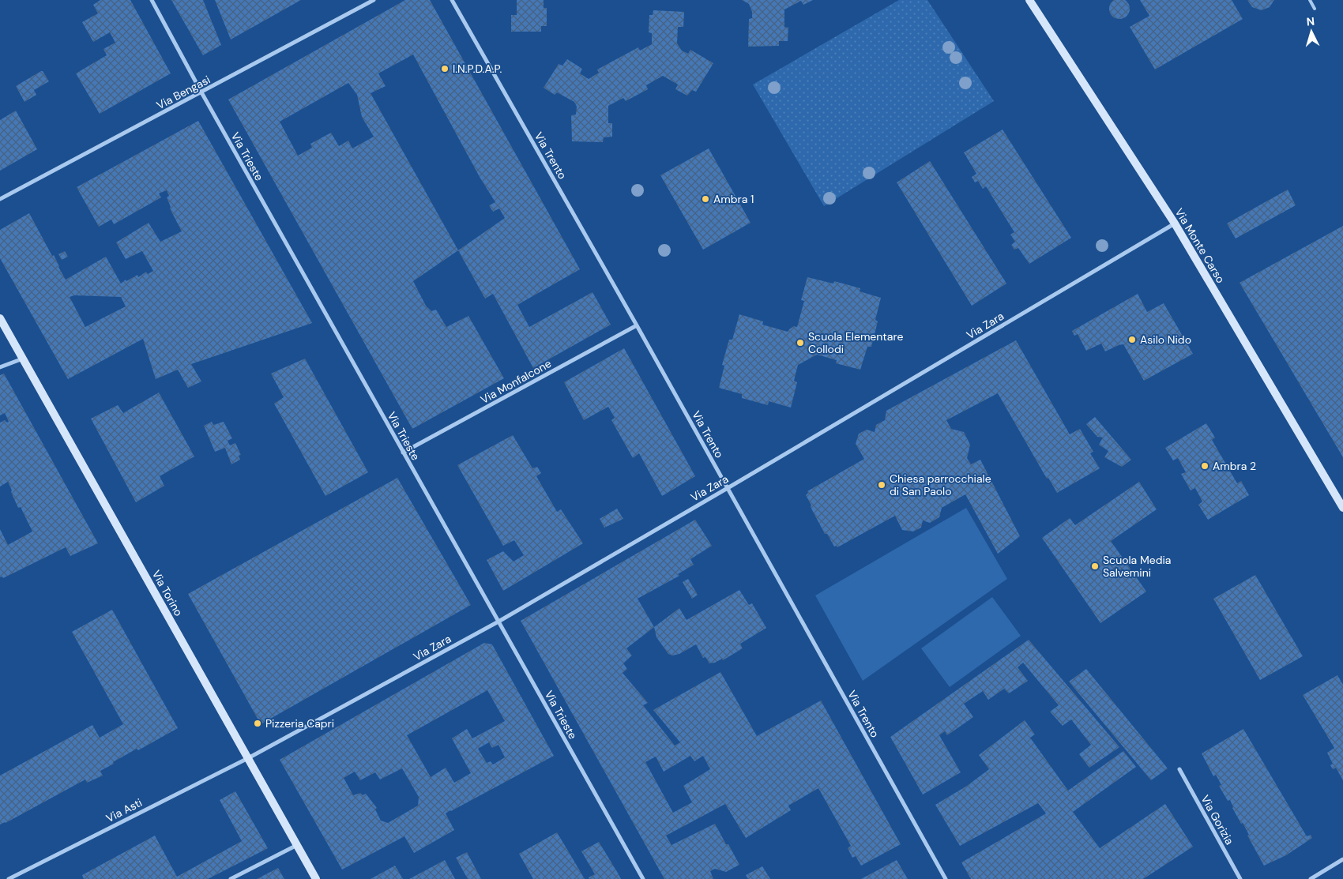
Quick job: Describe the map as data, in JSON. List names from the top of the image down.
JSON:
{
  "streets": {
    "street": [
      "Via Bengasi",
      "Via Trento",
      "Via Trieste",
      "Via Monte Carso",
      "Via Zara",
      "Via Monfalcone",
      "Via Torino",
      "Via Asti",
      "Via Gorizia"
    ]
  },
  "crossings": [
    ["Via Bengasi", "Via Trieste"],
    ["Via Trento", "Via Zara"],
    ["Via Trento", "Via Monfalcone"],
    ["Via Trieste", "Via Zara"],
    ["Via Trieste", "Via Monfalcone"],
    ["Via Monte Carso", "Via Zara"],
    ["Via Zara", "Via Torino"],
    ["Via Zara", "Via Asti"],
    ["Via Torino", "Via Asti"]
  ],
  "places": [
    "I.N.P.D.A.P.",
    "Ambra 1",
    "Asilo Nido",
    "Scuola Elementare Collodi",
    "Ambra 2",
    "Chiesa parrocchiale di San Paolo",
    "Scuola Media Salvemini",
    "Pizzeria Capri"
  ],
  "north": "top"
}
